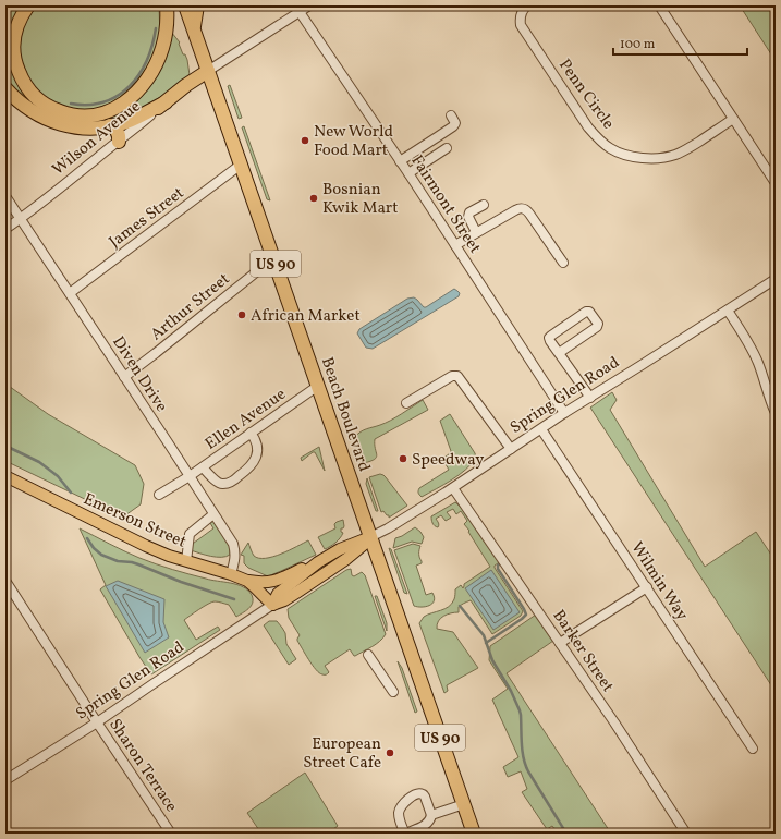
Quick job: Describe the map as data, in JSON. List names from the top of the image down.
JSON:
{
  "streets": {
    "highway": ["Wilson Avenue", "US 90", "Beach Boulevard"],
    "main road": ["Spring Glen Road", "Emerson Street"],
    "street": [
      "Penn Circle",
      "Fairmont Street",
      "James Street",
      "Arthur Street",
      "Diven Drive",
      "Ellen Avenue",
      "Wilmin Way",
      "Barker Street",
      "Sharon Terrace"
    ]
  },
  "crossings": [
    ["Wilson Avenue", "Diven Drive"],
    ["Wilson Avenue", "Beach Boulevard"],
    ["Fairmont Street", "Spring Glen Road"],
    ["James Street", "Diven Drive"],
    ["James Street", "Beach Boulevard"],
    ["Arthur Street", "Diven Drive"],
    ["Arthur Street", "Beach Boulevard"],
    ["Diven Drive", "Ellen Avenue"],
    ["Diven Drive", "Emerson Street"],
    ["Spring Glen Road", "Beach Boulevard"],
    ["Spring Glen Road", "Emerson Street"],
    ["Spring Glen Road", "Wilmin Way"],
    ["Spring Glen Road", "Barker Street"],
    ["Spring Glen Road", "Sharon Terrace"],
    ["Beach Boulevard", "Ellen Avenue"]
  ],
  "places": [
    "New World Food Mart",
    "Bosnian Kwik Mart",
    "African Market",
    "Speedway",
    "European Street Cafe"
  ],
  "scale_bar": "100 m"
}
